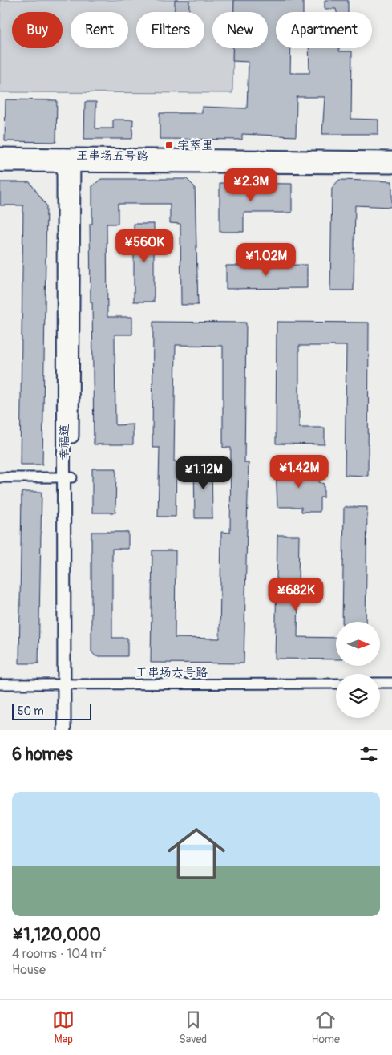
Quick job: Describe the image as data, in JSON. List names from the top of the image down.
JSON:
{
  "streets": {
    "street": ["王串场五号路", "幸福道", "王串场六号路"]
  },
  "crossings": [
    ["王串场五号路", "幸福道"],
    ["幸福道", "王串场六号路"]
  ],
  "places": {
    "transit": ["宇萃里"]
  },
  "scale_bar": "50 m",
  "north": "right",
  "page": {
    "chip": [
      "Buy",
      "Rent",
      "Filters",
      "New",
      "Apartment"
    ],
    "price": [
      "¥2.3M",
      "¥560K",
      "¥1.02M",
      "¥1.42M",
      "¥1.12M",
      "¥682K"
    ],
    "scale": "50 m",
    "heading": "6 homes",
    "list": [
      {
        "name": "¥1,120,000",
        "note": "4 rooms · 104 m² · House"
      }
    ],
    "tabs": ["Map", "Saved", "Home"]
  }
}
